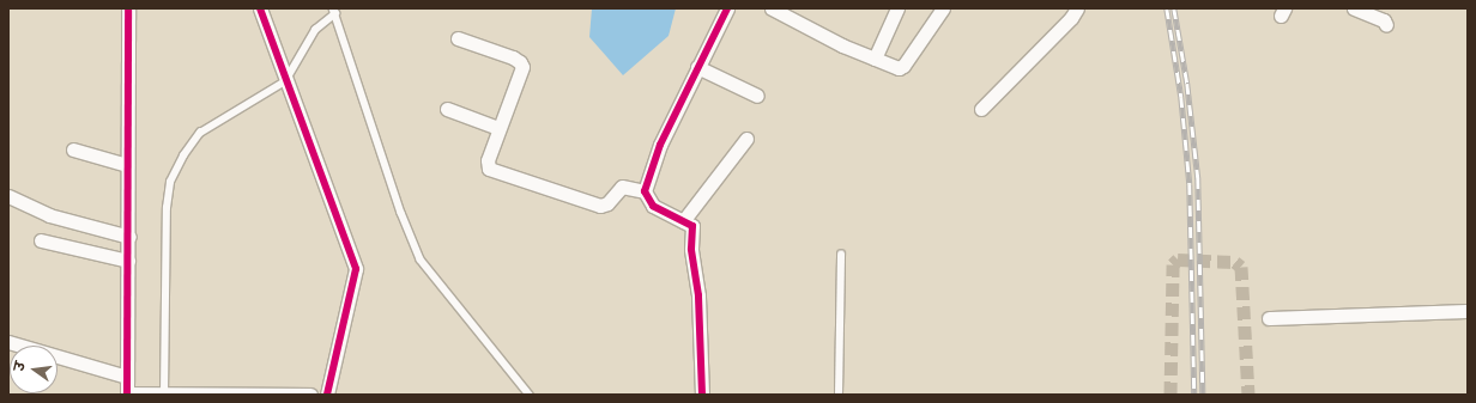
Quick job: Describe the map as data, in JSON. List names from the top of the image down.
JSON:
{
  "north": "left"
}
